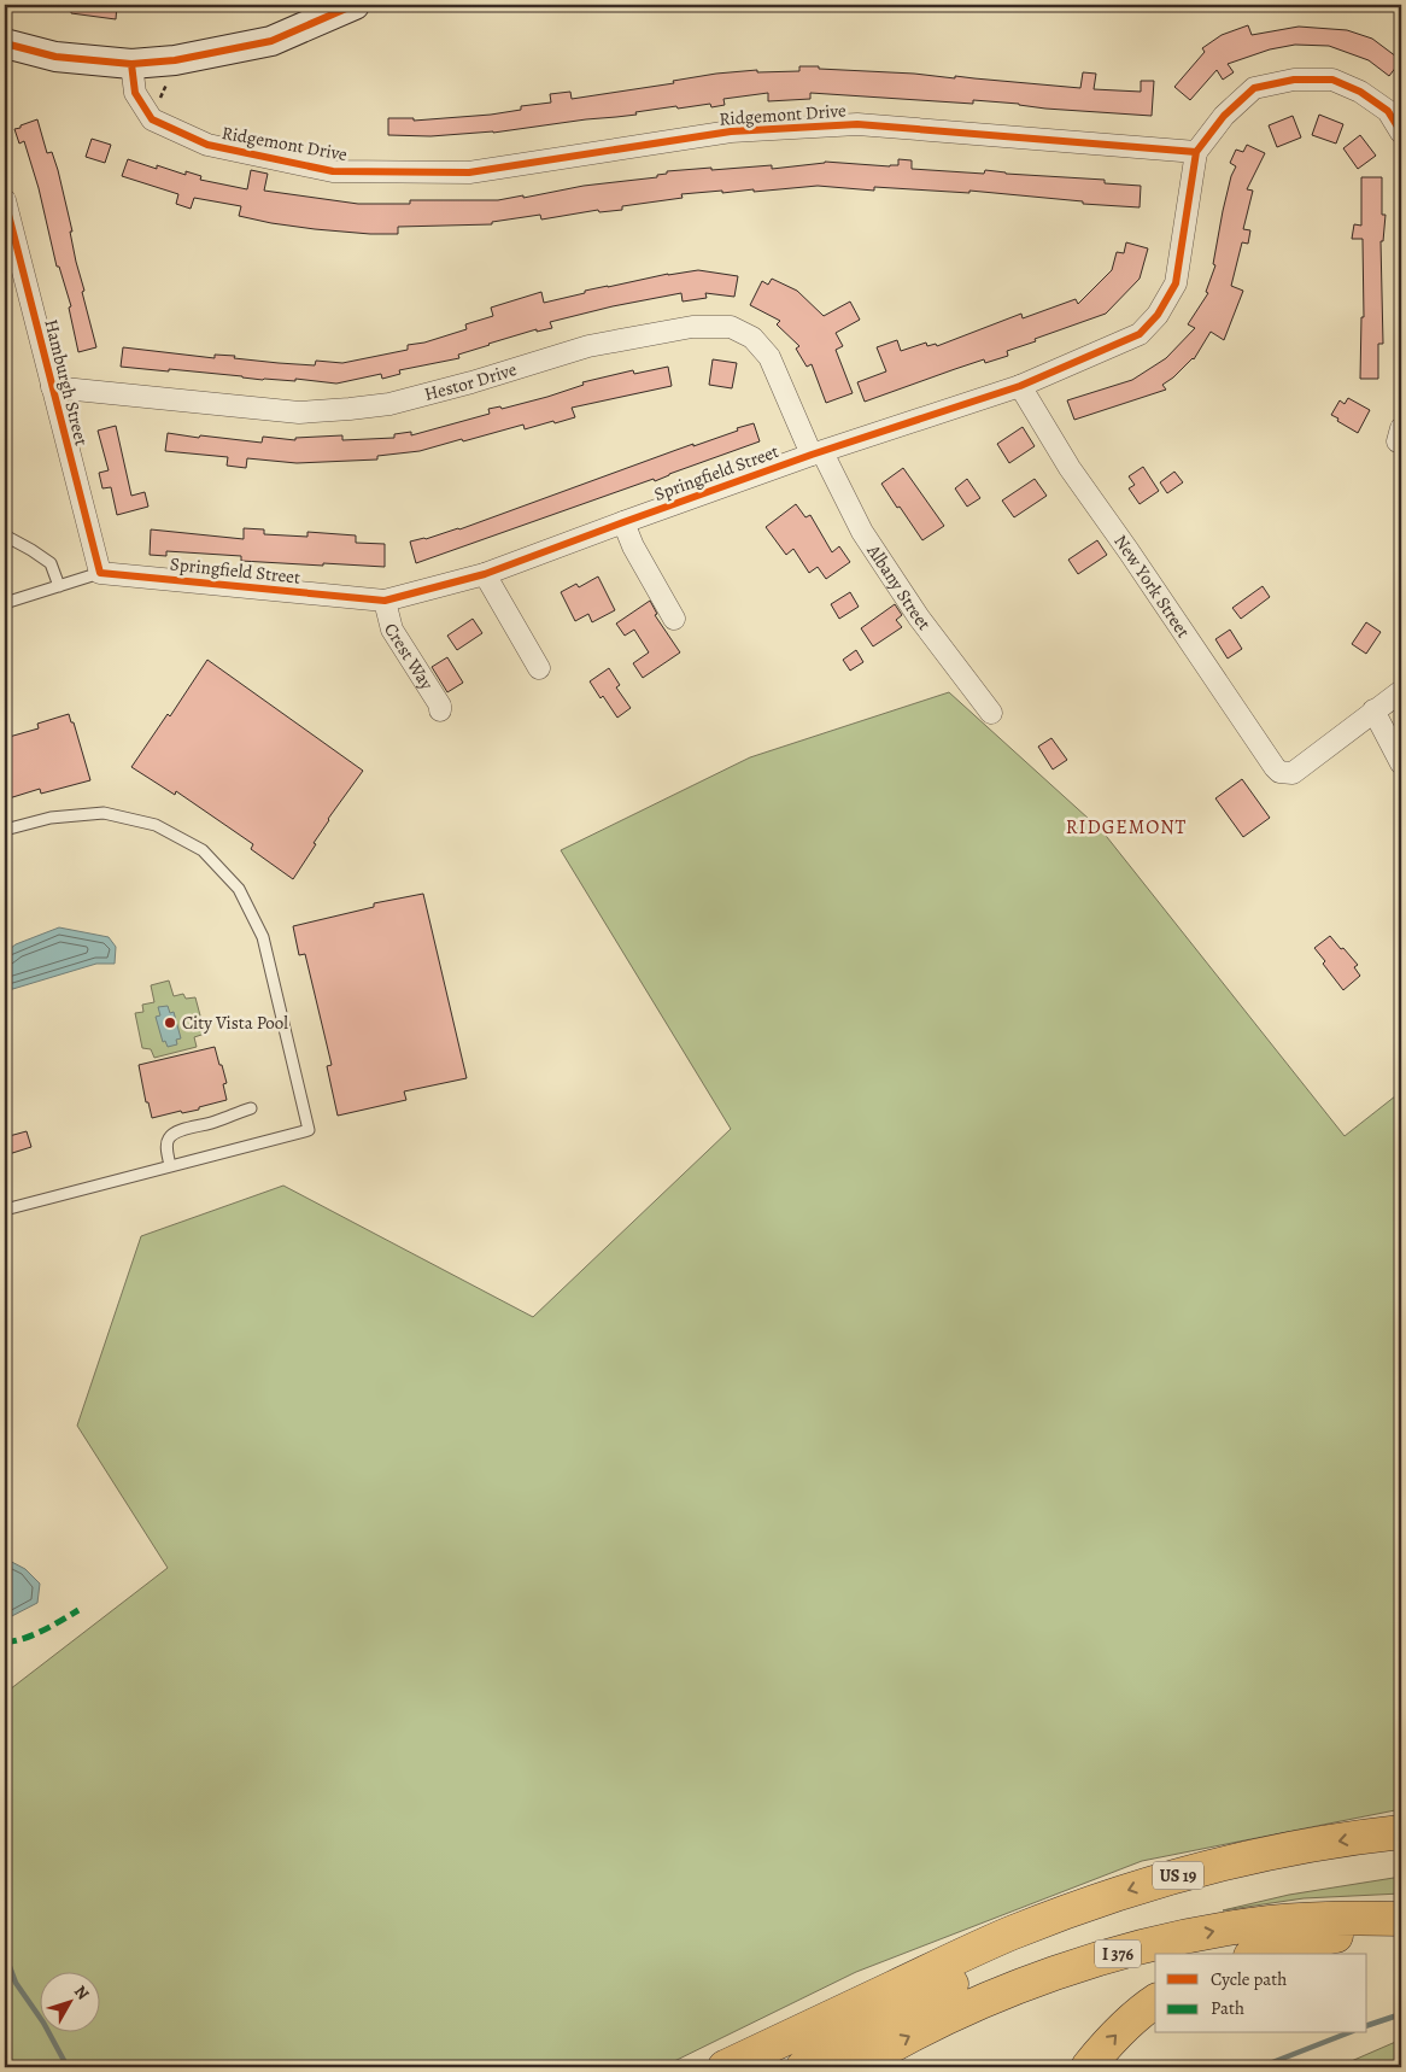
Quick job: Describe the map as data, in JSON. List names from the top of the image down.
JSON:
{
  "streets": {
    "highway": ["US 19", "I 376"],
    "street": [
      "Ridgemont Drive",
      "Hestor Drive",
      "Hamburgh Street",
      "Springfield Street",
      "New York Street",
      "Albany Street",
      "Crest Way"
    ]
  },
  "crossings": [
    ["Ridgemont Drive", "Springfield Street"],
    ["Hestor Drive", "Hamburgh Street"],
    ["Hestor Drive", "Springfield Street"],
    ["Hestor Drive", "Albany Street"],
    ["Hamburgh Street", "Springfield Street"],
    ["Springfield Street", "New York Street"],
    ["Springfield Street", "Albany Street"],
    ["Springfield Street", "Crest Way"]
  ],
  "districts": ["RIDGEMONT"],
  "places": ["City Vista Pool"],
  "legend": ["Cycle path", "Path"],
  "north": "top right"
}
